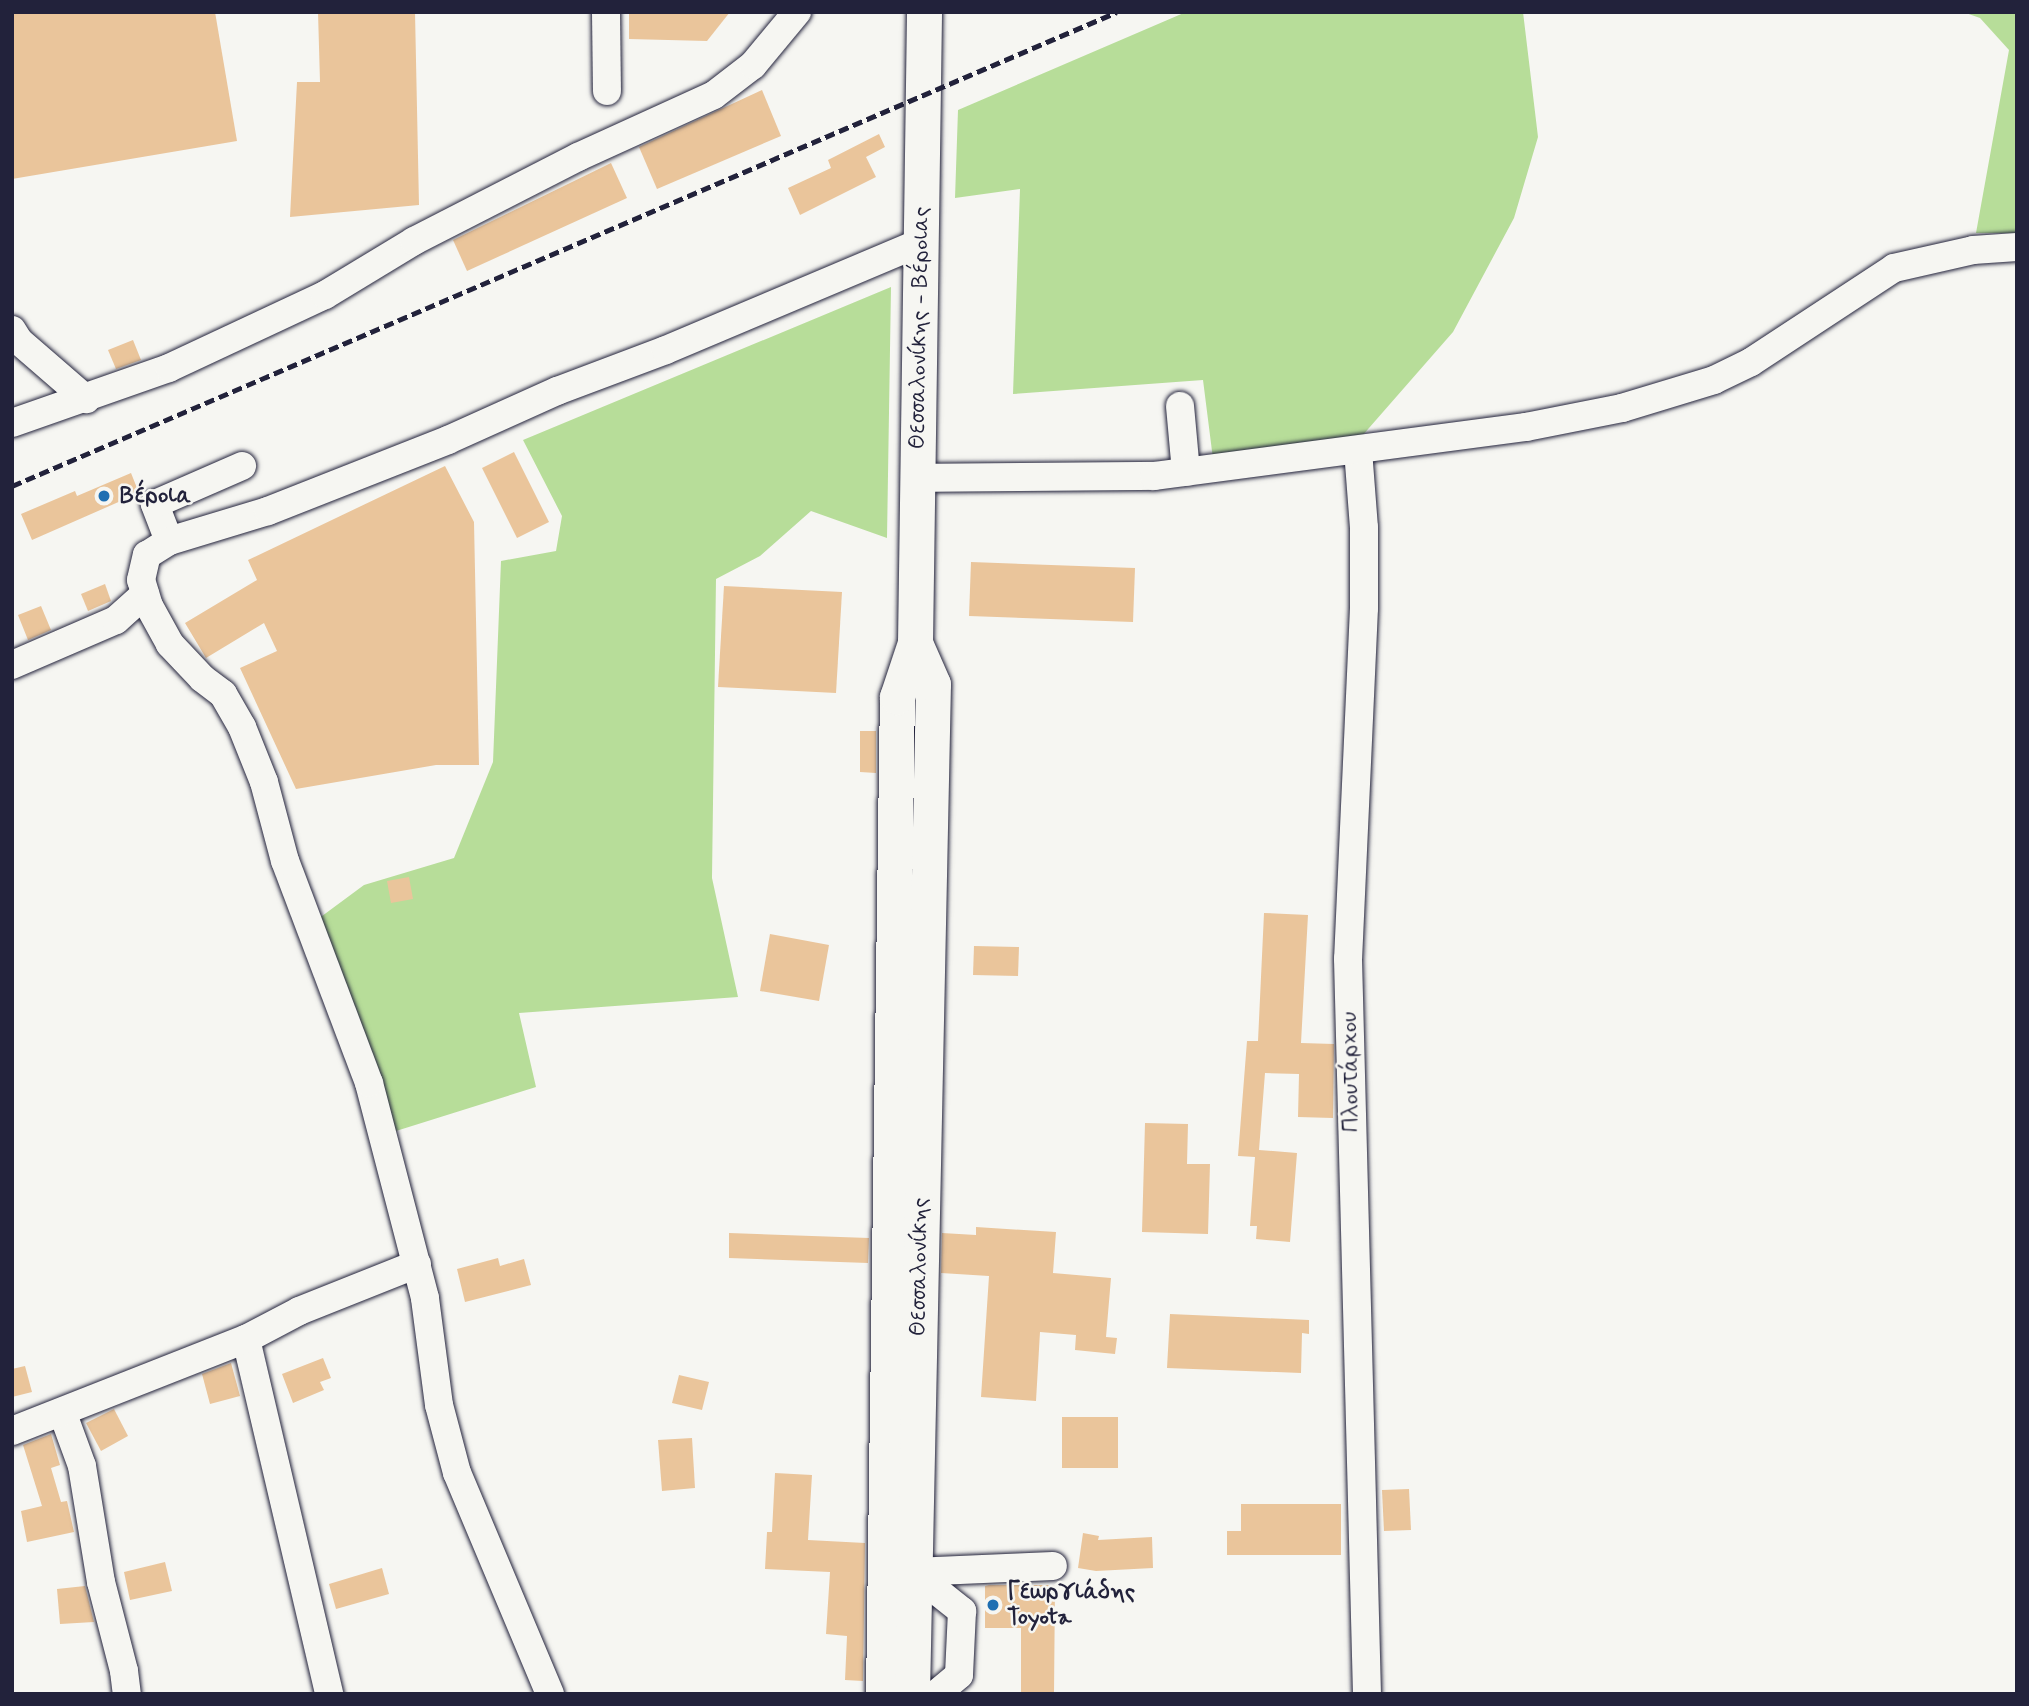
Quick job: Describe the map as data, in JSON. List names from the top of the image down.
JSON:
{
  "streets": {
    "main road": ["Θεσσαλονίκης - Βέροιας", "Θεσσαλονίκης"],
    "street": ["Πλουτάρχου"]
  },
  "crossings": [
    ["Θεσσαλονίκης - Βέροιας", "Θεσσαλονίκης"]
  ],
  "places": ["Βέροια", "Γεωργιάδης Toyota"]
}
